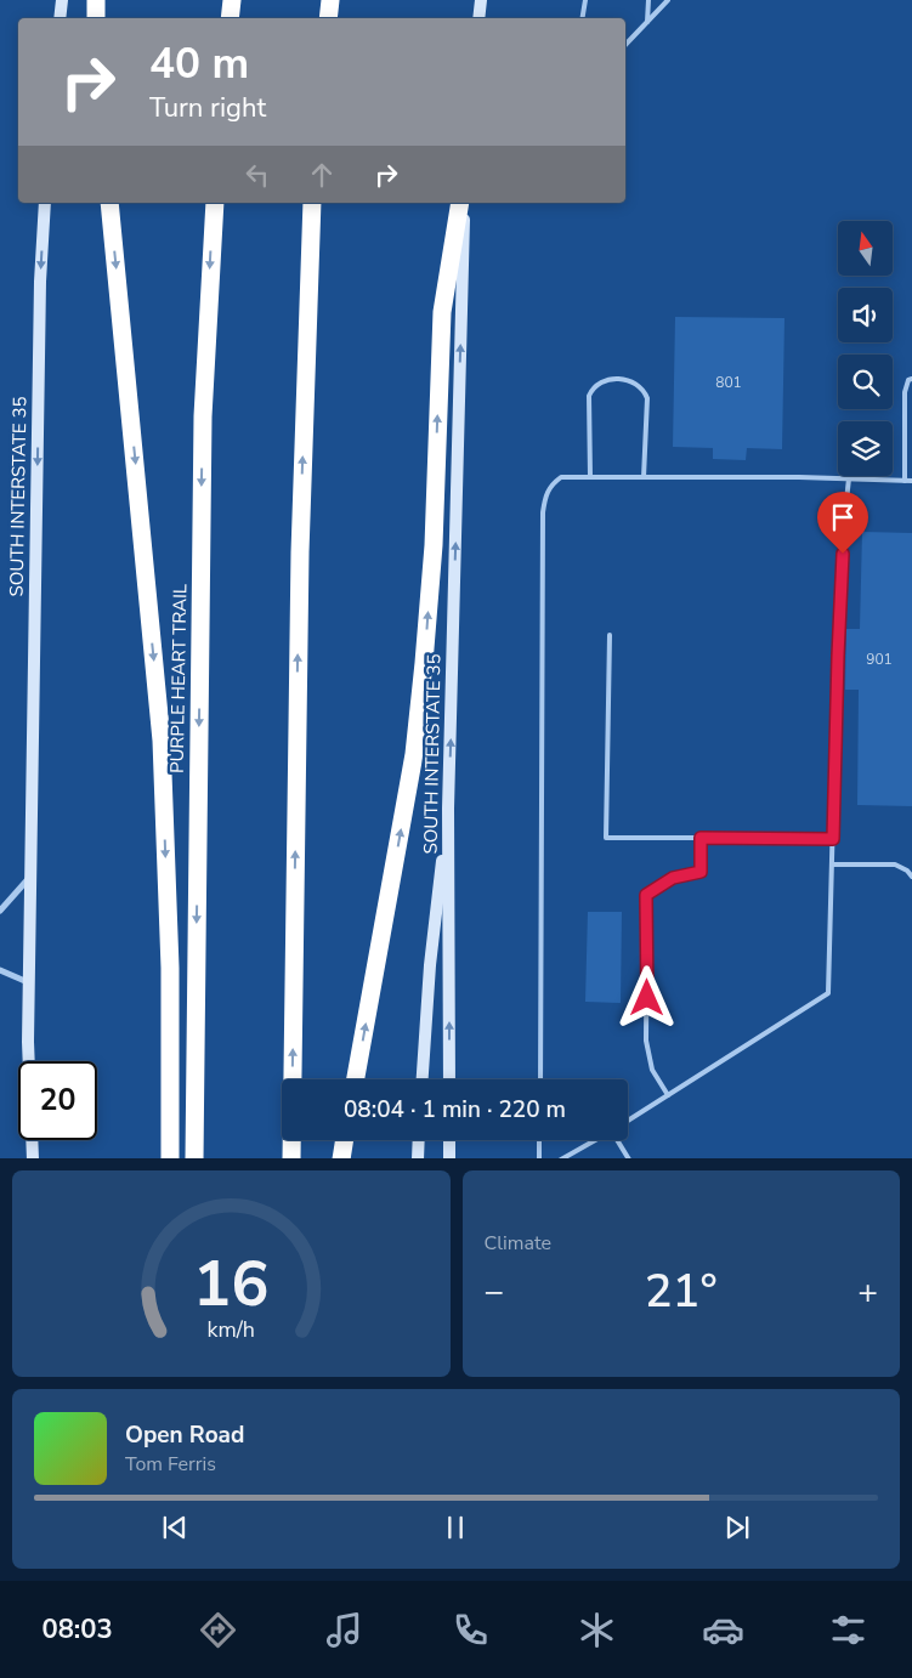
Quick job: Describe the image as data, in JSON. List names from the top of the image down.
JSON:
{
  "streets": {
    "highway": ["PURPLE HEART TRAIL"],
    "main road": ["SOUTH INTERSTATE 35"]
  },
  "house_numbers": ["801", "901"],
  "north": "top",
  "page": {
    "turn": ["40 m", "Turn right"],
    "limit": "20",
    "trip": "08:04 · 1 min · 220 m",
    "tile": "Climate",
    "heat": ["−", "21°", "+"],
    "song": ["Open Road", "Tom Ferris"],
    "tabs": "08:03",
    "gauge": ["16", "km/h"]
  }
}
